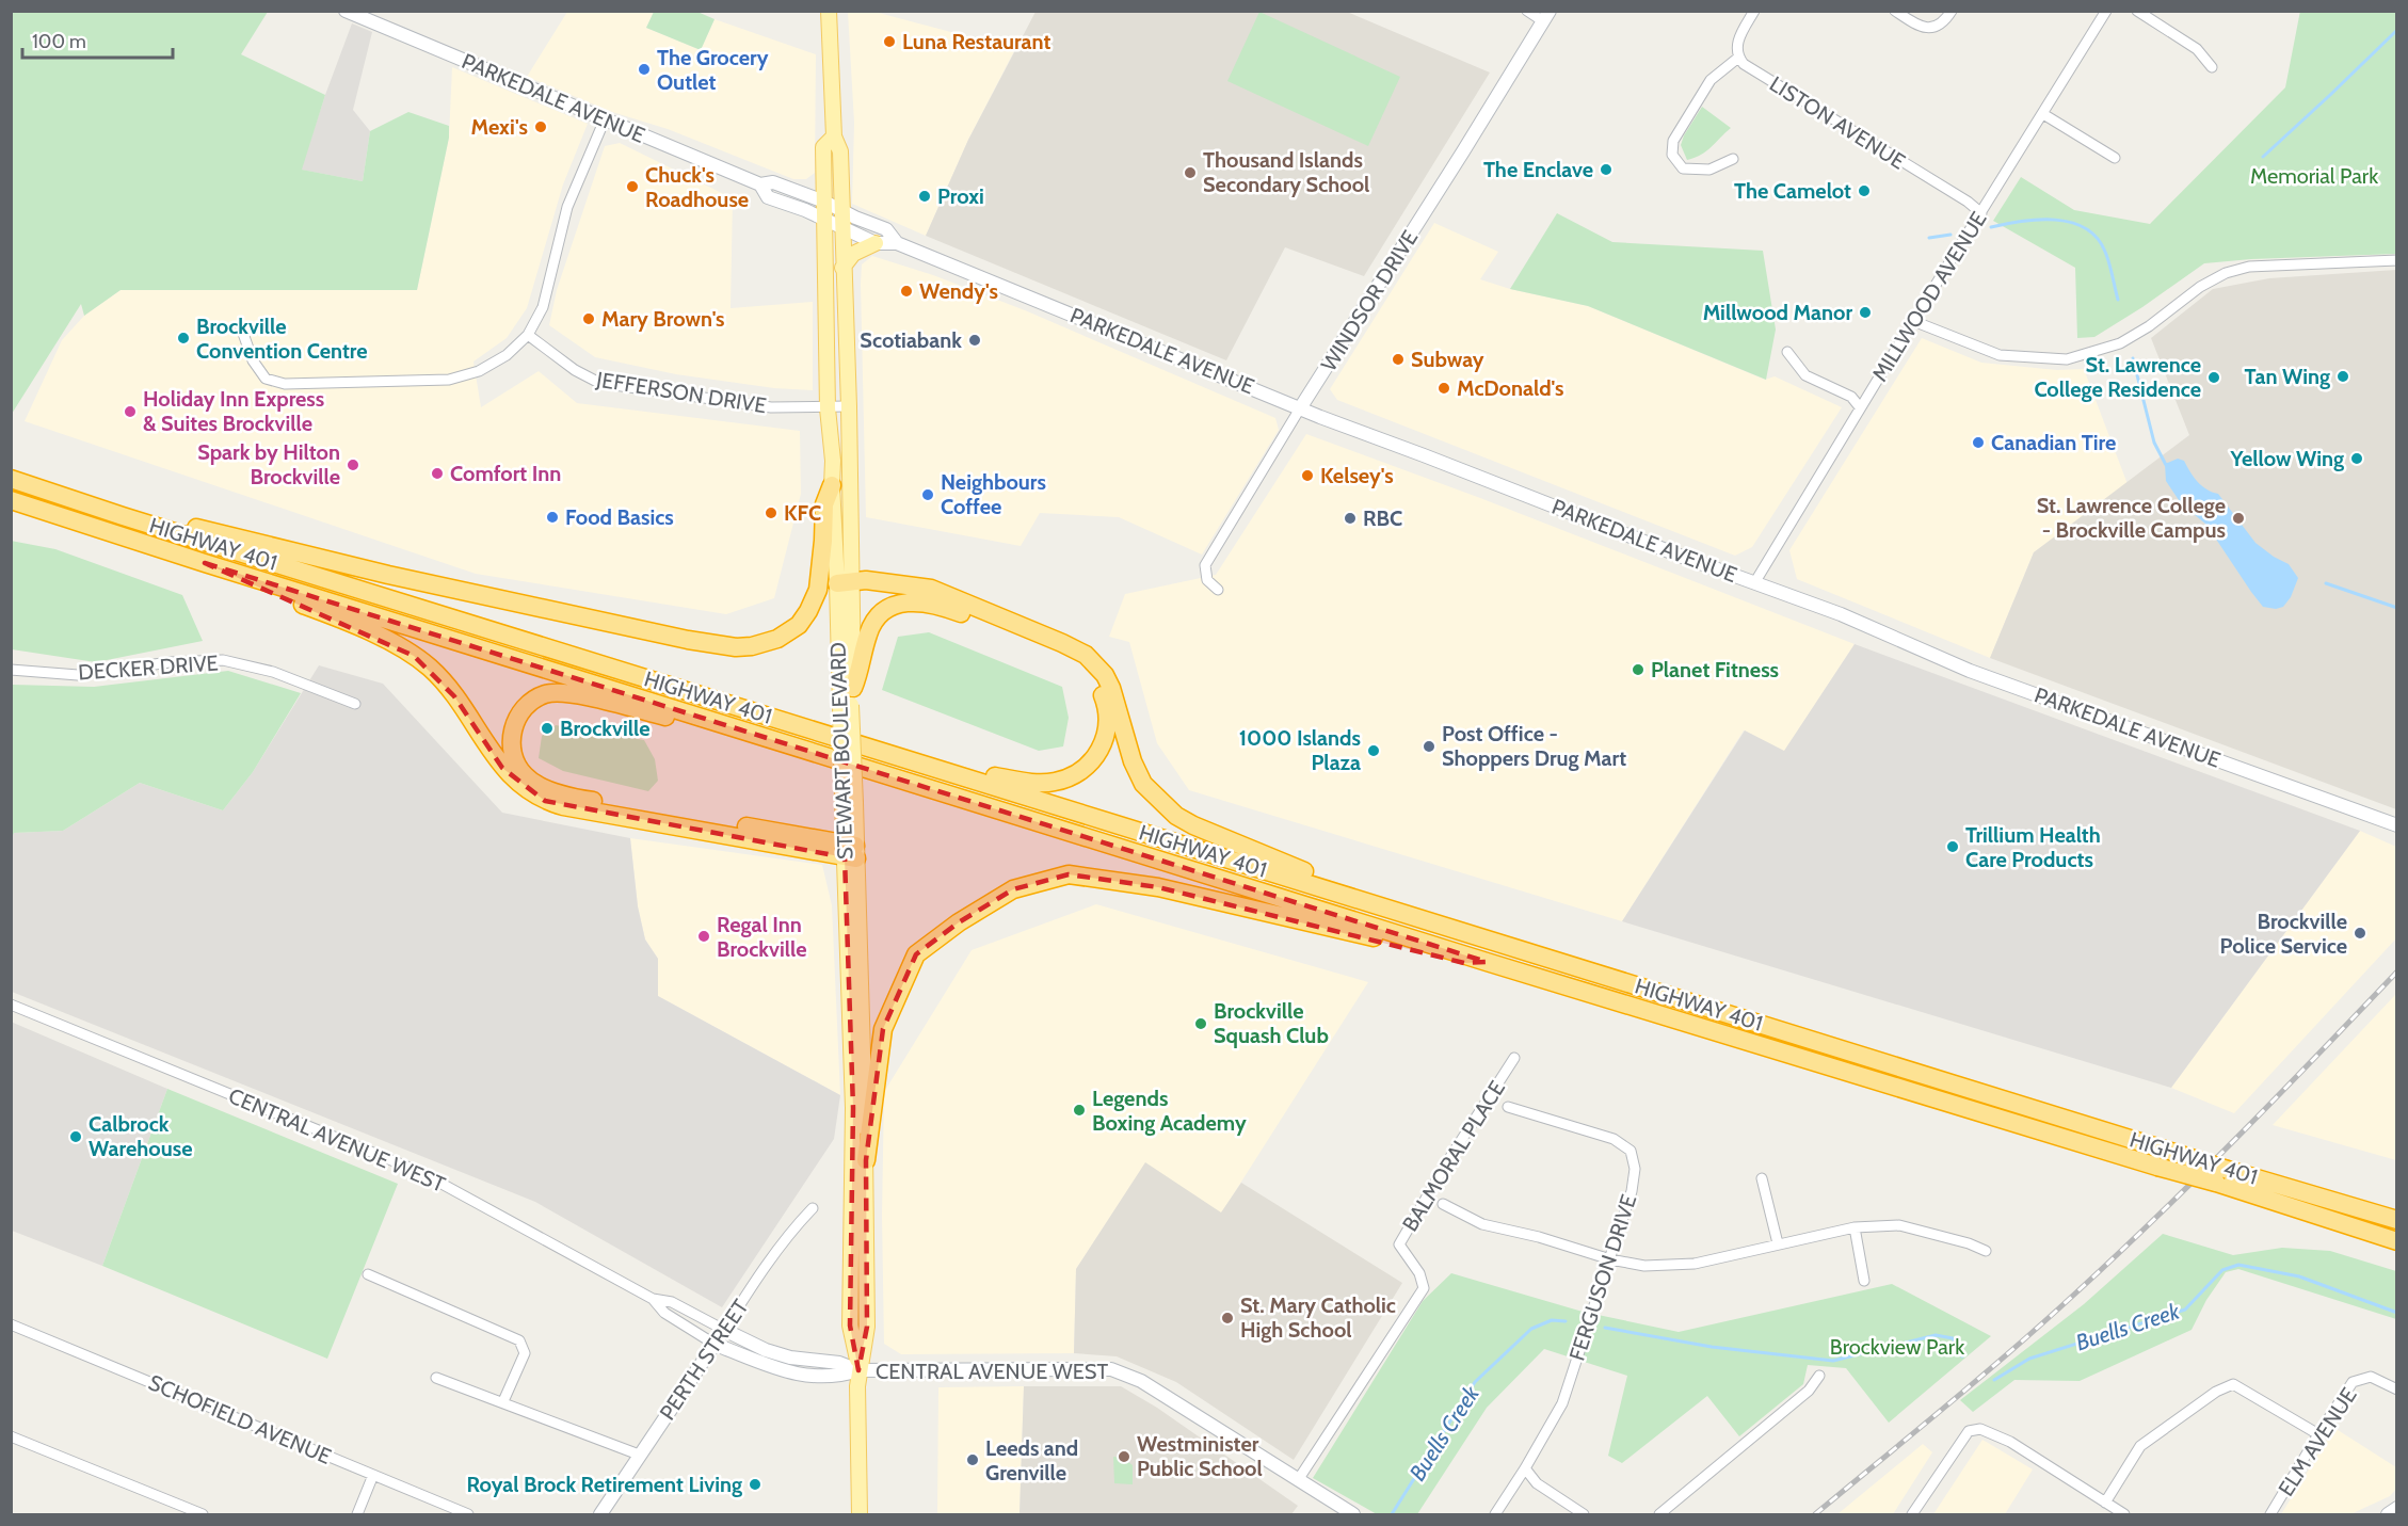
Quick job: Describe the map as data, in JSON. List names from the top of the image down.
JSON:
{
  "streets": {
    "highway": ["HIGHWAY 401"],
    "main road": ["STEWART BOULEVARD"],
    "street": [
      "PARKEDALE AVENUE",
      "LISTON AVENUE",
      "MILLWOOD AVENUE",
      "WINDSOR DRIVE",
      "JEFFERSON DRIVE",
      "DECKER DRIVE",
      "CENTRAL AVENUE WEST",
      "BALMORAL PLACE",
      "FERGUSON DRIVE",
      "PERTH STREET",
      "SCHOFIELD AVENUE",
      "ELM AVENUE"
    ]
  },
  "crossings": [
    ["PARKEDALE AVENUE", "MILLWOOD AVENUE"],
    ["PARKEDALE AVENUE", "WINDSOR DRIVE"],
    ["PARKEDALE AVENUE", "STEWART BOULEVARD"],
    ["LISTON AVENUE", "MILLWOOD AVENUE"],
    ["JEFFERSON DRIVE", "STEWART BOULEVARD"],
    ["STEWART BOULEVARD", "CENTRAL AVENUE WEST"],
    ["CENTRAL AVENUE WEST", "BALMORAL PLACE"],
    ["CENTRAL AVENUE WEST", "PERTH STREET"]
  ],
  "water": ["Buells Creek"],
  "parks": ["Memorial Park", "Brockview Park"],
  "places": [
    "Luna Restaurant",
    "The Grocery Outlet",
    "Mexi's",
    "The Enclave",
    "Thousand Islands Secondary School",
    "Chuck's Roadhouse",
    "The Camelot",
    "Proxi",
    "Wendy's",
    "Millwood Manor",
    "Mary Brown's",
    "Brockville Convention Centre",
    "Scotiabank",
    "Subway",
    "Tan Wing",
    "St. Lawrence College Residence",
    "McDonald's",
    "Holiday Inn Express & Suites Brockville",
    "Canadian Tire",
    "Yellow Wing",
    "Spark by Hilton Brockville",
    "Comfort Inn",
    "Kelsey's",
    "Neighbours Coffee",
    "KFC",
    "Food Basics",
    "RBC",
    "St. Lawrence College - Brockville Campus",
    "Planet Fitness",
    "Brockville",
    "Post Office - Shoppers Drug Mart",
    "1000 Islands Plaza",
    "Trillium Health Care Products",
    "Brockville Police Service",
    "Regal Inn Brockville",
    "Brockville Squash Club",
    "Legends Boxing Academy",
    "Calbrock Warehouse",
    "St. Mary Catholic High School",
    "Westminister Public School",
    "Leeds and Grenville",
    "Royal Brock Retirement Living"
  ],
  "scale_bar": "100 m"
}
